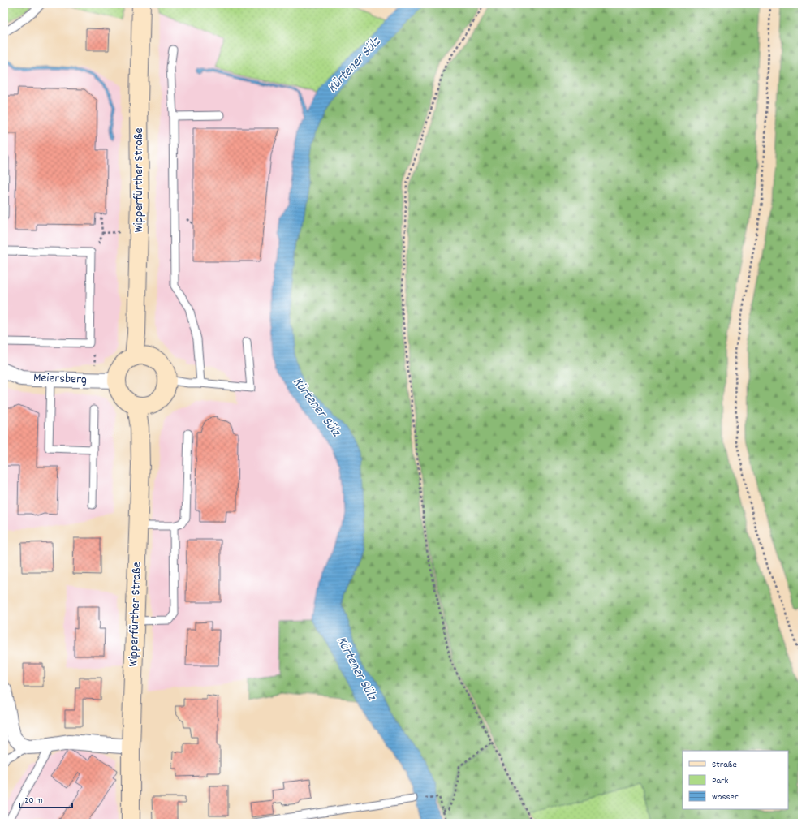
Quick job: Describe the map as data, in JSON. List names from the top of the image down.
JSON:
{
  "streets": {
    "main road": ["Wipperfürther Straße"],
    "street": ["Meiersberg"]
  },
  "crossings": [
    ["Wipperfürther Straße", "Meiersberg"]
  ],
  "water": ["Kürtener Sülz"],
  "legend": ["Straße", "Park", "Wasser"],
  "scale_bar": "20 m"
}
